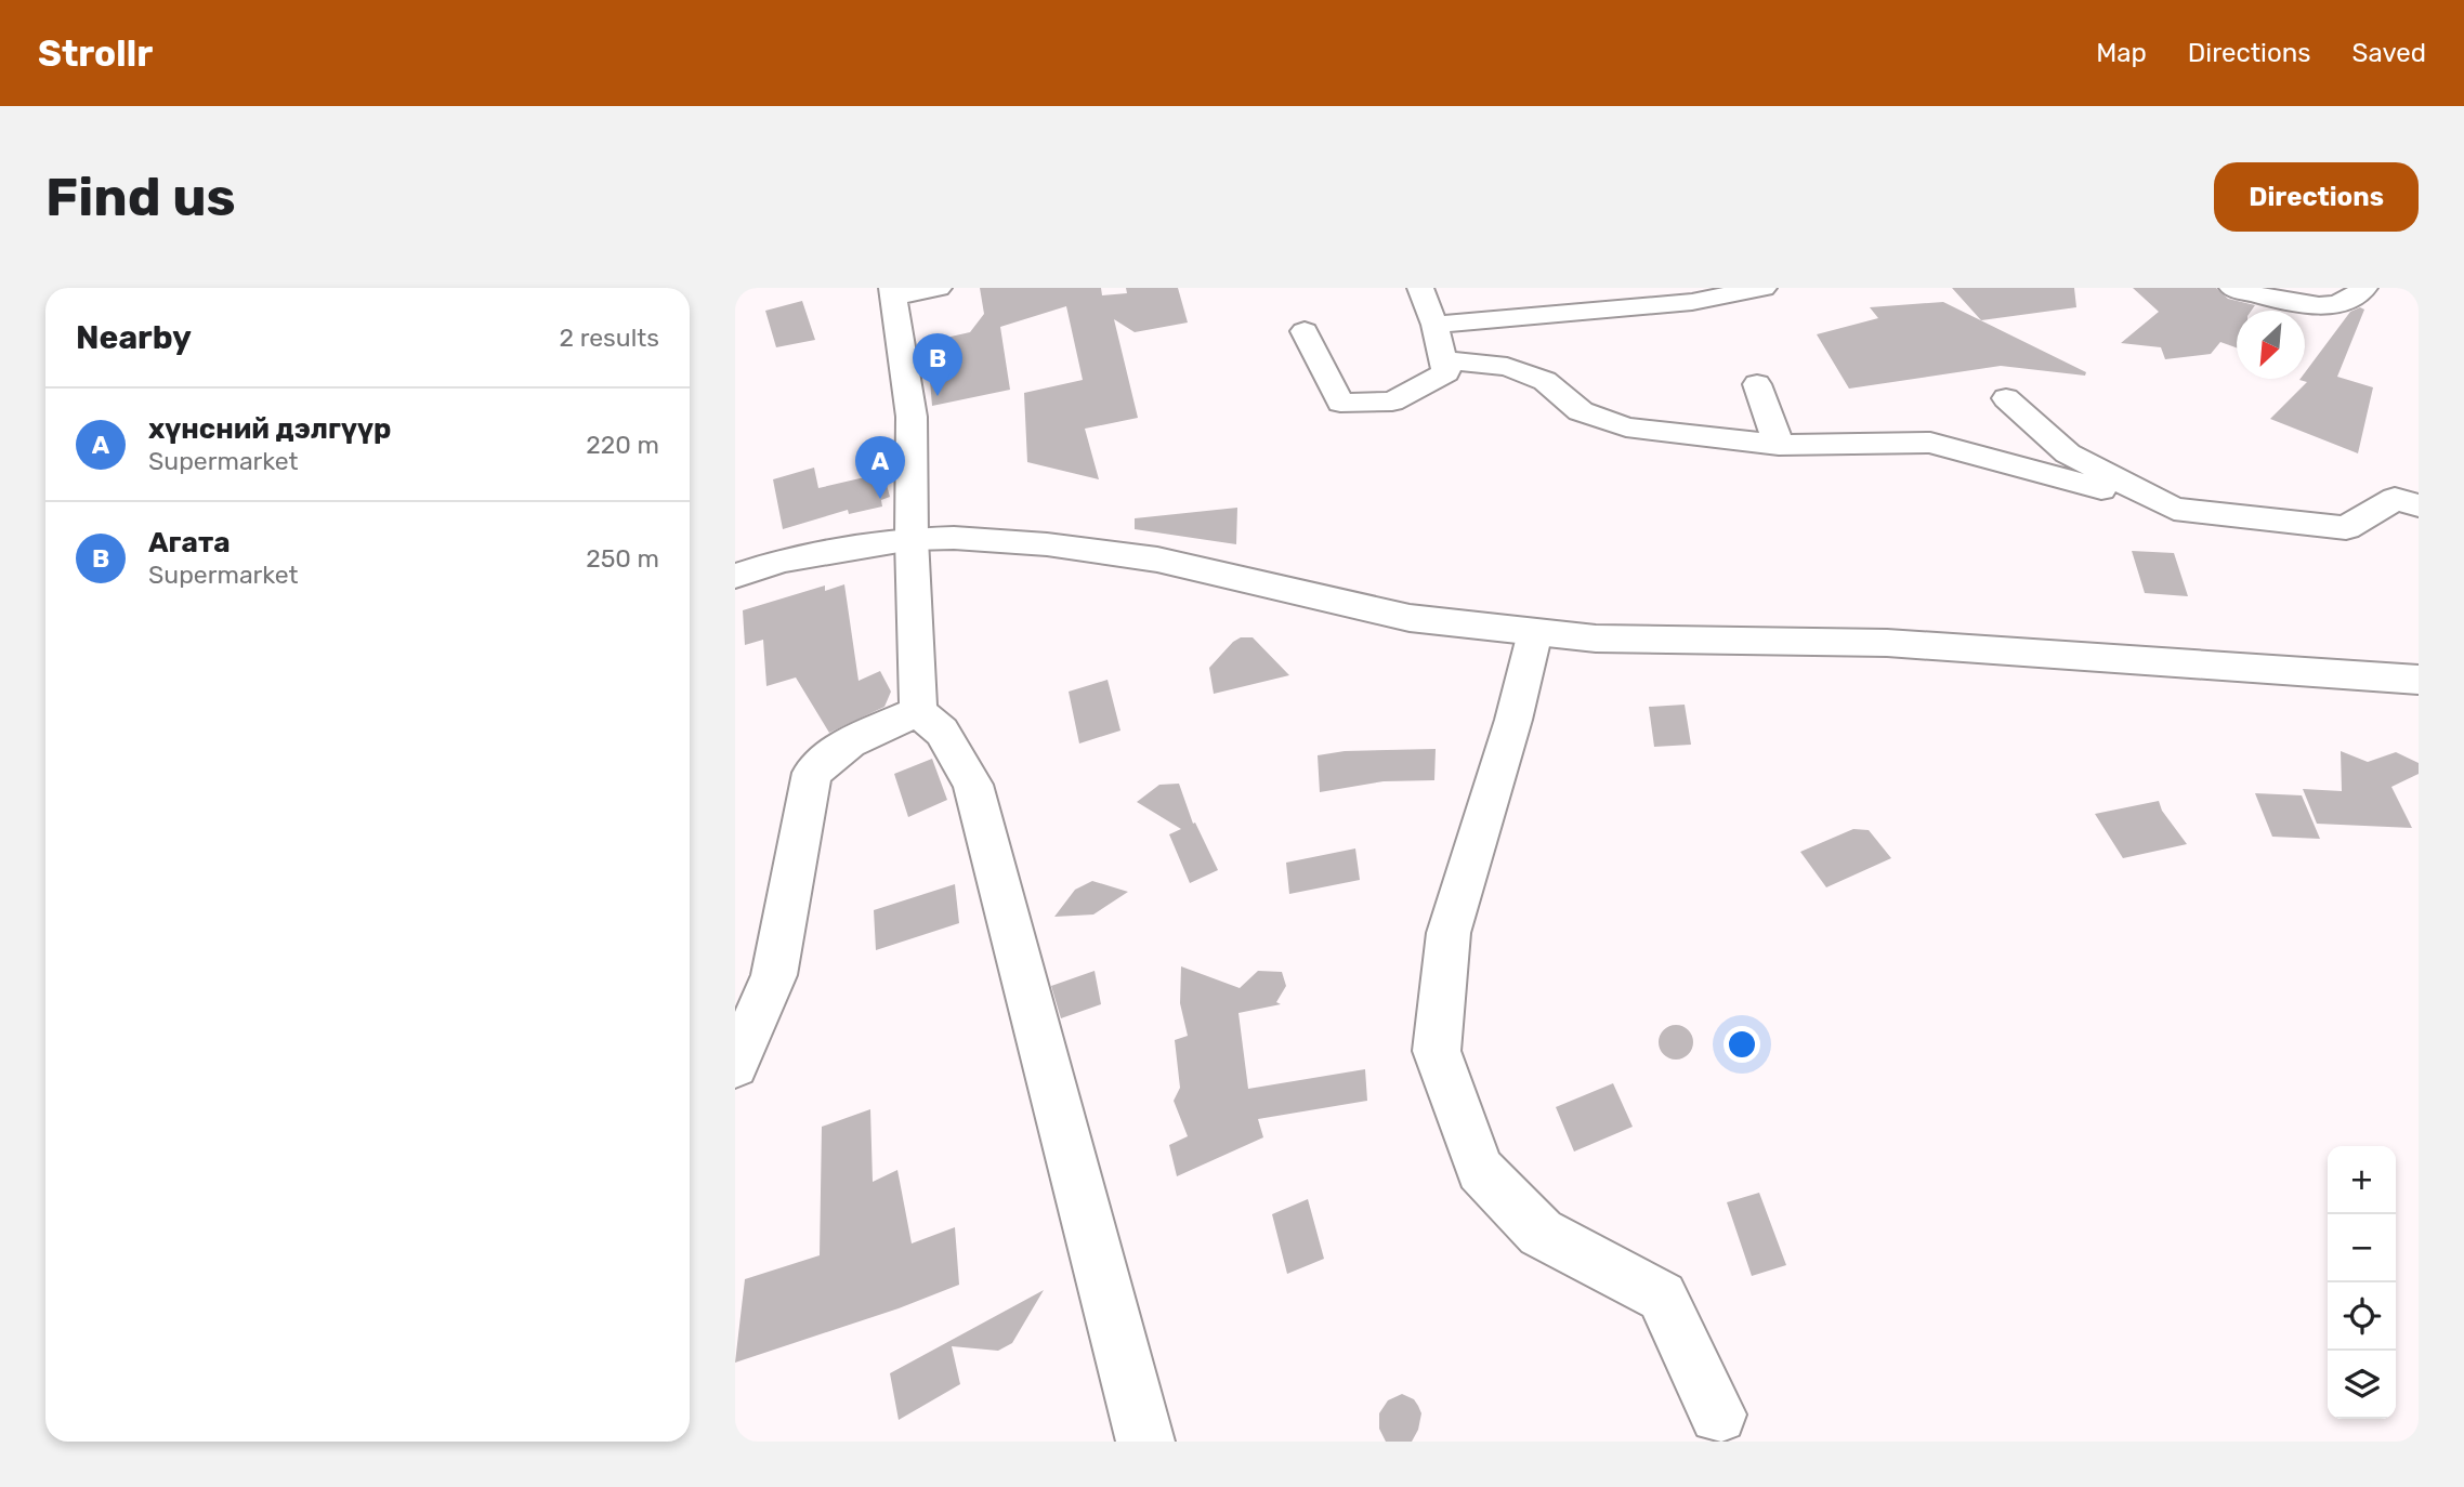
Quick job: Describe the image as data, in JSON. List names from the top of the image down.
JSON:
{
  "north": "bottom left",
  "page": {
    "header": "Strollr",
    "nav": ["Map", "Directions", "Saved"],
    "buttons": "Directions",
    "title": "Find us",
    "heading": ["Nearby", "2 results"],
    "pins": ["B", "A"],
    "list": [
      {
        "mark": "A",
        "name": "хүнсний дэлгүүр",
        "note": "Supermarket",
        "value": "220 m"
      },
      {
        "mark": "B",
        "name": "Агата",
        "note": "Supermarket",
        "value": "250 m"
      }
    ],
    "map_buttons": ["+", "−"]
  }
}
